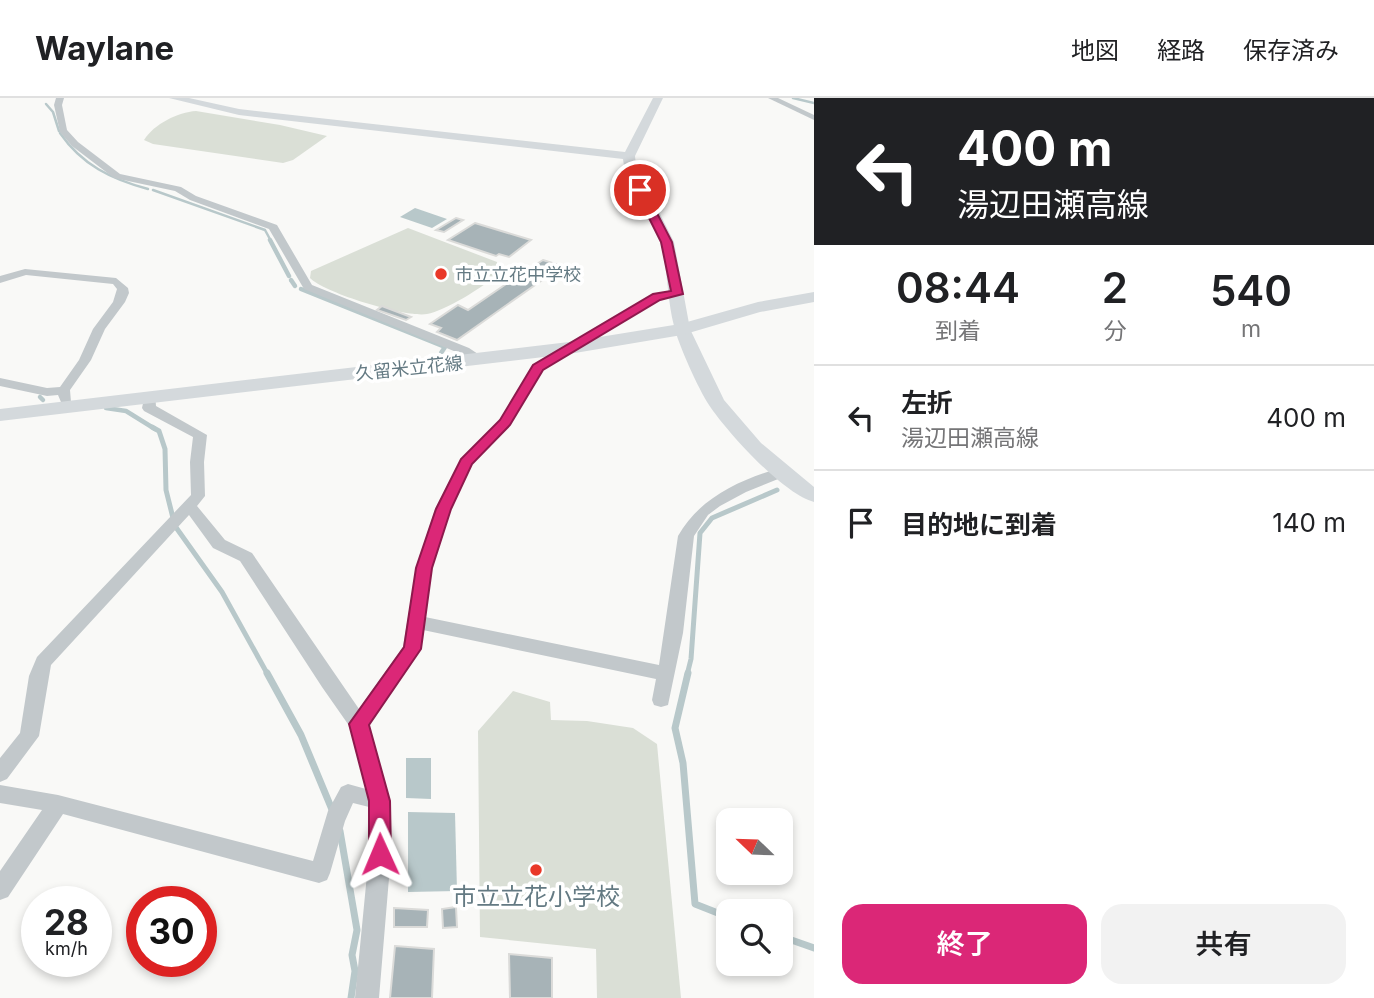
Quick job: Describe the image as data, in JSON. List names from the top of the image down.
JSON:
{
  "streets": {
    "main road": ["久留米立花線"]
  },
  "places": ["市立立花中学校", "市立立花小学校"],
  "north": "top left",
  "page": {
    "header": "Waylane",
    "nav": ["地図", "経路", "保存済み"],
    "turn": ["400 m", "湯辺田瀬高線"],
    "eta": [
      "08:44",
      "到着",
      "2",
      "分",
      "540",
      "m"
    ],
    "list": [
      {
        "name": "左折",
        "note": "湯辺田瀬高線",
        "value": "400 m"
      },
      {
        "name": "目的地に到着",
        "value": "140 m"
      }
    ],
    "speed": "28 km/h",
    "limit": "30",
    "buttons": ["終了", "共有"]
  }
}
